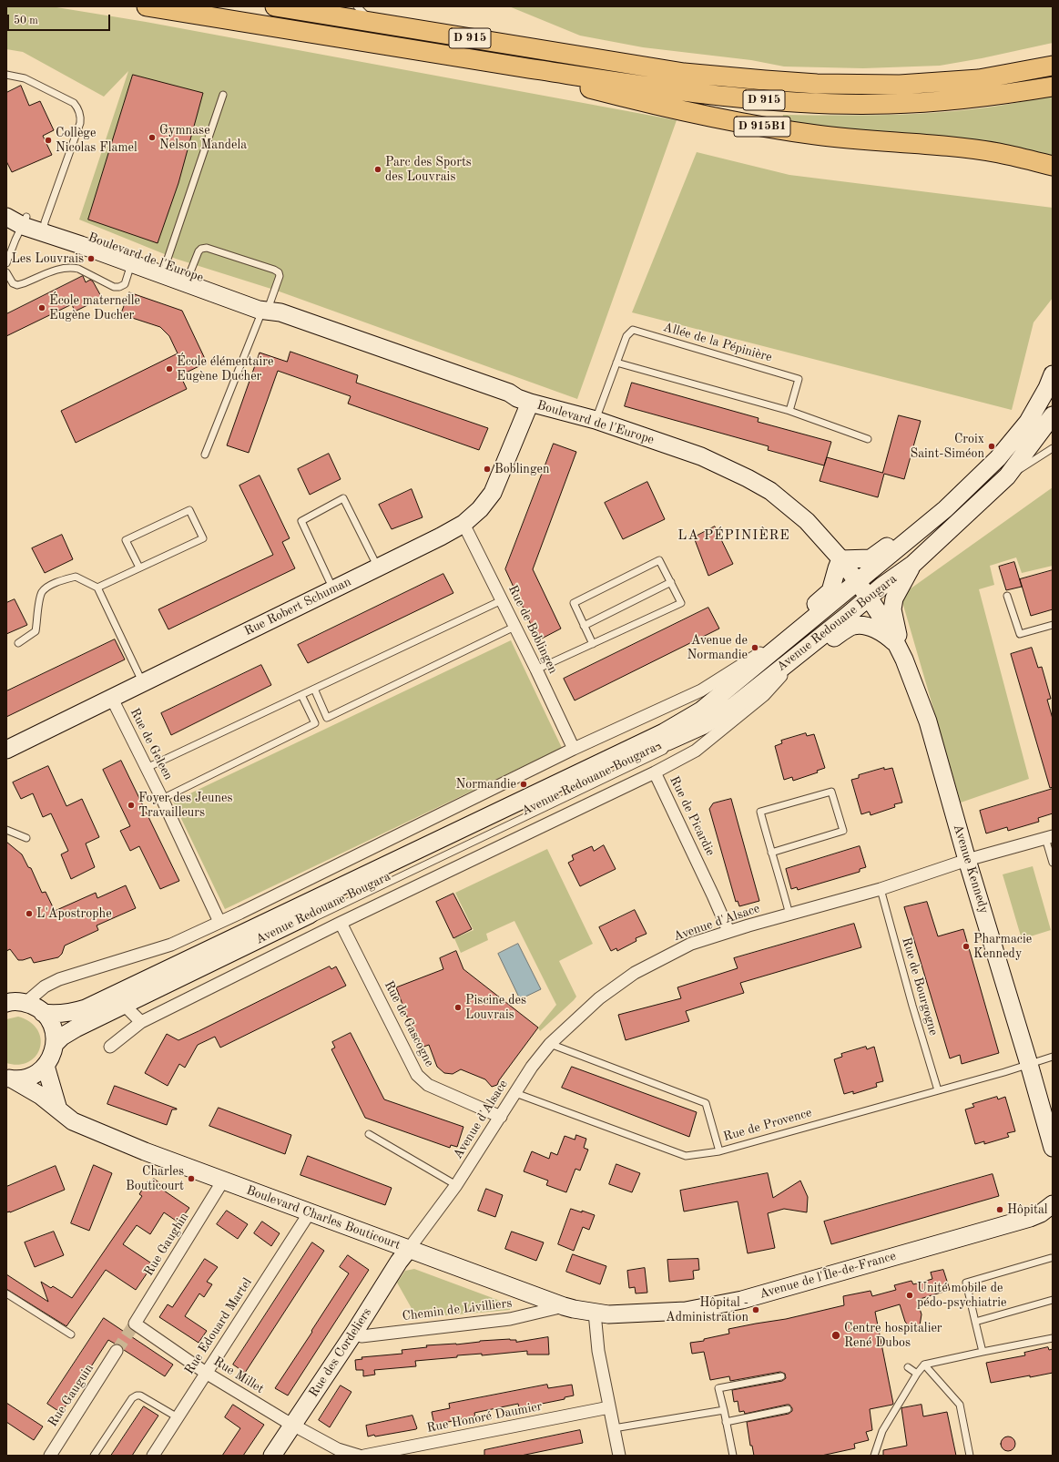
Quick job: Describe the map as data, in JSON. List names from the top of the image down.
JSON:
{
  "streets": {
    "main road": ["D 915", "D 915B1"],
    "street": [
      "Boulevard de l'Europe",
      "Rue Robert Schuman",
      "Avenue Redouane Bougara",
      "Rue de Boblingen",
      "Rue de Geleen",
      "Rue de Picardie",
      "Avenue Kennedy",
      "Avenue d'Alsace",
      "Rue de Gascogne",
      "Boulevard Charles Bouticourt",
      "Rue Gaughin",
      "Avenue de l'Île-de-France",
      "Chemin de Livilliers",
      "Rue Edouard Martel",
      "Rue des Cordeliers",
      "Rue Millet",
      "Rue Gauguin",
      "Rue Honoré Daumier"
    ],
    "lane": ["Allée de la Pépinière", "Rue de Bourgogne", "Rue de Provence"]
  },
  "crossings": [
    ["D 915", "D 915B1"],
    ["Boulevard de l'Europe", "Allée de la Pépinière"],
    ["Boulevard de l'Europe", "Rue Robert Schuman"],
    ["Boulevard de l'Europe", "Avenue Redouane Bougara"],
    ["Boulevard de l'Europe", "Avenue Kennedy"],
    ["Rue Robert Schuman", "Rue de Boblingen"],
    ["Rue Robert Schuman", "Rue de Geleen"],
    ["Avenue Redouane Bougara", "Rue de Boblingen"],
    ["Avenue Redouane Bougara", "Rue de Geleen"],
    ["Avenue Redouane Bougara", "Rue de Picardie"],
    ["Avenue Redouane Bougara", "Avenue Kennedy"],
    ["Avenue Redouane Bougara", "Rue de Gascogne"],
    ["Rue de Picardie", "Avenue d'Alsace"],
    ["Avenue Kennedy", "Avenue d'Alsace"],
    ["Avenue Kennedy", "Rue de Provence"],
    ["Avenue d'Alsace", "Rue de Bourgogne"],
    ["Avenue d'Alsace", "Rue de Gascogne"],
    ["Avenue d'Alsace", "Rue de Provence"],
    ["Avenue d'Alsace", "Boulevard Charles Bouticourt"],
    ["Avenue d'Alsace", "Rue des Cordeliers"],
    ["Rue de Bourgogne", "Rue de Provence"],
    ["Boulevard Charles Bouticourt", "Rue Gaughin"],
    ["Boulevard Charles Bouticourt", "Avenue de l'Île-de-France"],
    ["Boulevard Charles Bouticourt", "Chemin de Livilliers"],
    ["Boulevard Charles Bouticourt", "Rue Edouard Martel"],
    ["Boulevard Charles Bouticourt", "Rue des Cordeliers"],
    ["Rue Gaughin", "Rue Millet"],
    ["Chemin de Livilliers", "Rue des Cordeliers"],
    ["Rue Edouard Martel", "Rue Millet"],
    ["Rue des Cordeliers", "Rue Millet"]
  ],
  "districts": ["LA PÉPINIÈRE"],
  "places": [
    "Gymnase Nelson Mandela",
    "Collège Nicolas Flamel",
    "Parc des Sports des Louvrais",
    "Les Louvrais",
    "École maternelle Eugène Ducher",
    "École élémentaire Eugène Ducher",
    "Croix Saint-Siméon",
    "Boblingen",
    "Avenue de Normandie",
    "Normandie",
    "Foyer des Jeunes Travailleurs",
    "L'Apostrophe",
    "Pharmacie Kennedy",
    "Piscine des Louvrais",
    "Charles Bouticourt",
    "Hôpital",
    "Unité mobile de pédo-psychiatrie",
    "Hôpital - Administration",
    "Centre hospitalier René Dubos"
  ],
  "scale_bar": "50 m"
}
